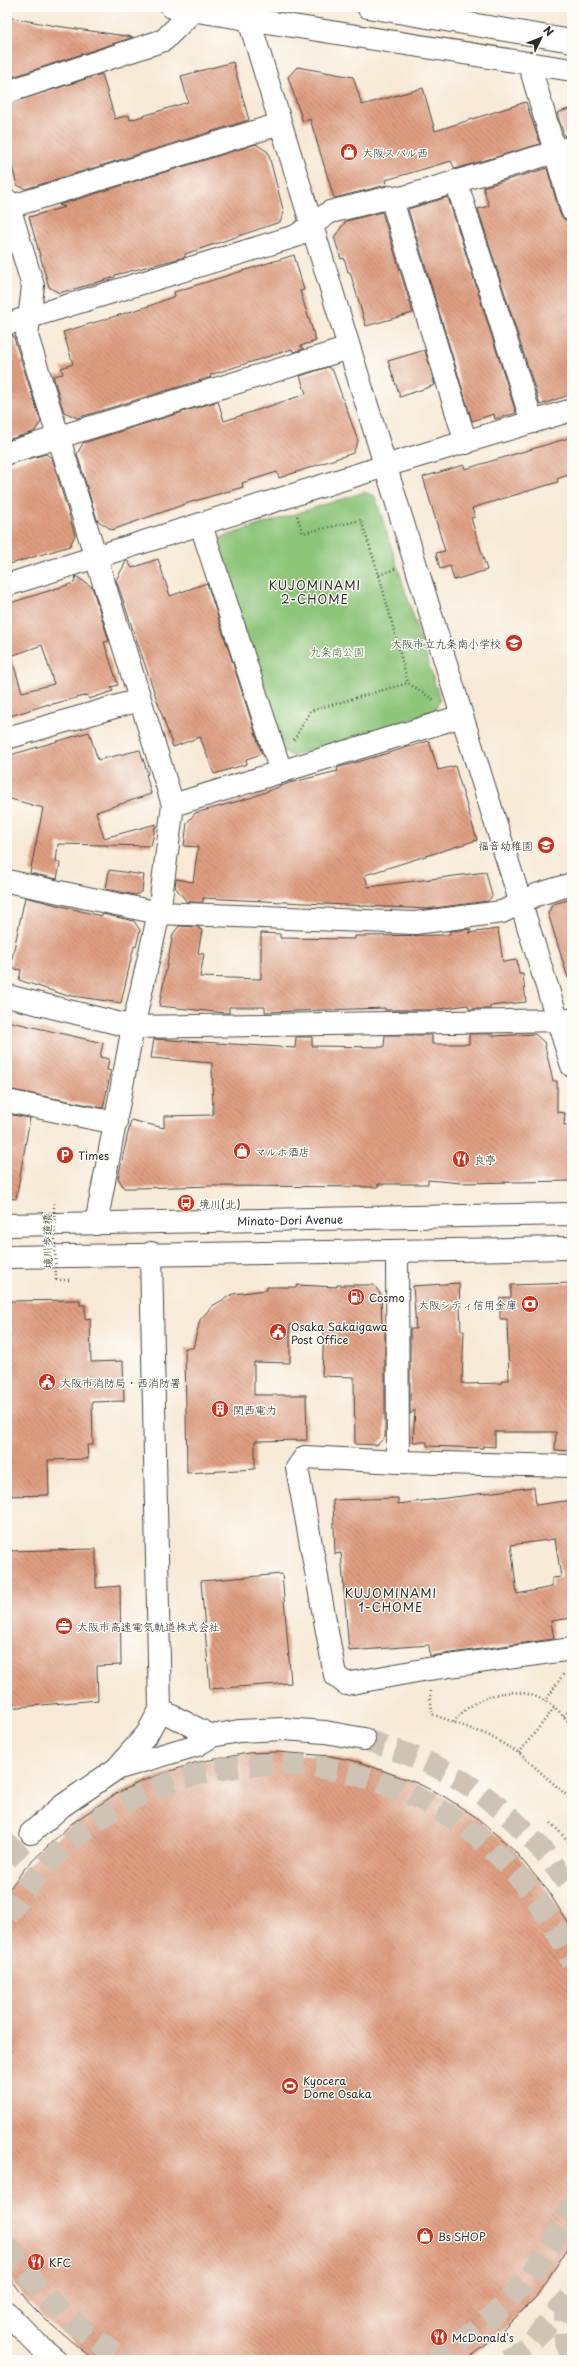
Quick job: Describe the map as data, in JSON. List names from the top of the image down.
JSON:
{
  "streets": {
    "main road": ["Minato-Dori Avenue"],
    "path": ["境川歩道橋"]
  },
  "districts": ["KUJOMINAMI 2-CHOME", "KUJOMINAMI 1-CHOME"],
  "parks": ["九条南公園"],
  "places": {
    "shop": ["大阪スバル西", "マルホ酒店", "Bs SHOP"],
    "school or university": ["大阪市立九条南小学校", "福音幼稚園"],
    "parking": ["Times"],
    "restaurant": ["良亭", "KFC", "McDonald's"],
    "bus stop": ["境川(北)"],
    "fuel station": ["Cosmo"],
    "bank": ["大阪シティ信用金庫"],
    "public building": ["Osaka Sakaigawa Post Office", "大阪市消防局・西消防署"],
    "building": ["関西電力"],
    "office": ["大阪市高速電気軌道株式会社"],
    "sports": ["Kyocera Dome Osaka"]
  },
  "north": "top right"
}
